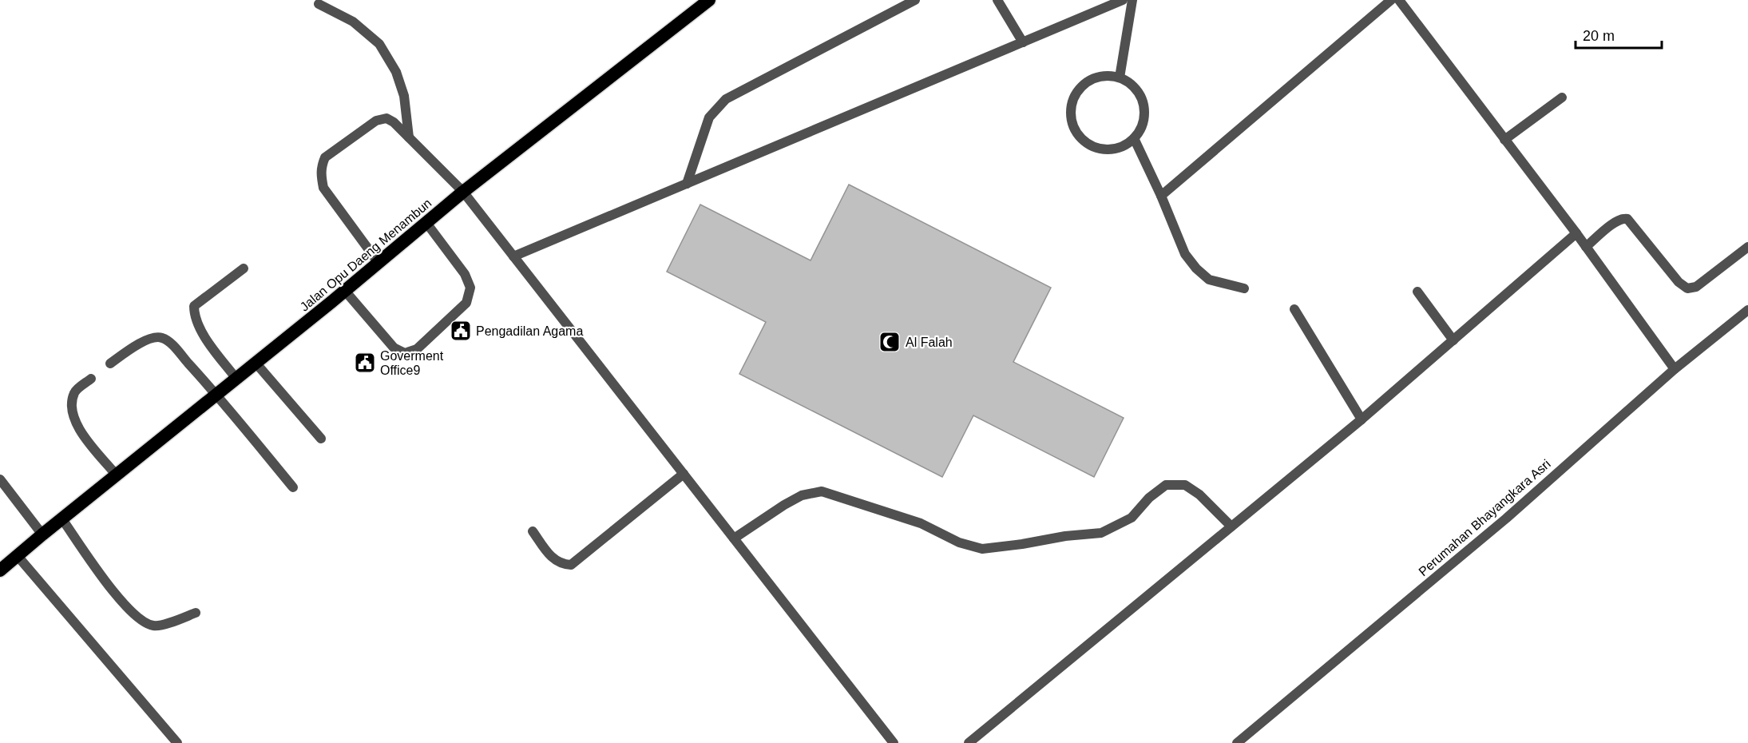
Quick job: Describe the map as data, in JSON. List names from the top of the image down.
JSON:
{
  "streets": {
    "highway": ["Jalan Opu Daeng Menambun"],
    "street": ["Perumahan Bhayangkara Asri"]
  },
  "places": {
    "public building": ["Pengadilan Agama", "Goverment Office9"],
    "mosque": ["Al Falah"]
  },
  "scale_bar": "20 m"
}
